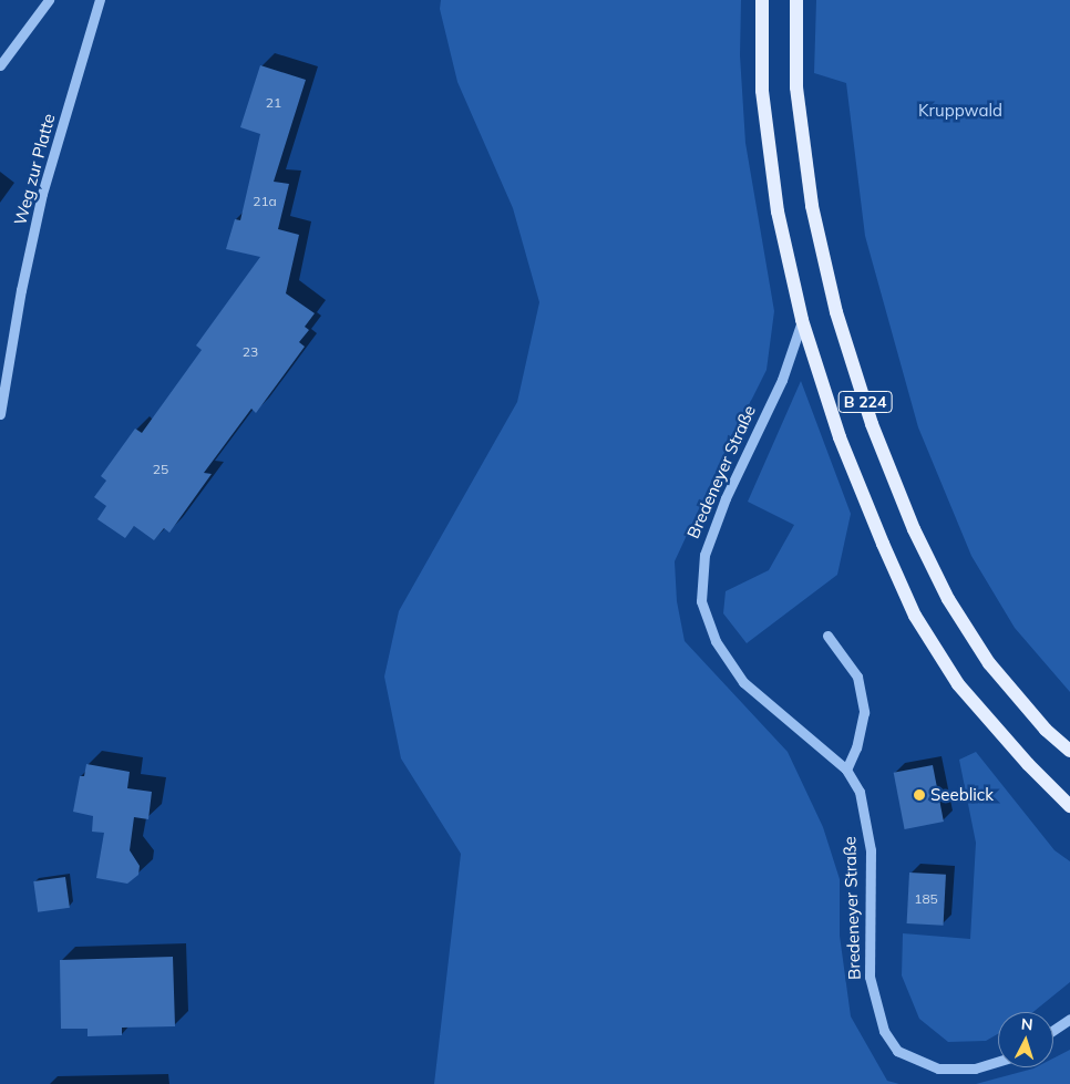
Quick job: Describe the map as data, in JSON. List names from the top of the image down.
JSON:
{
  "streets": {
    "main road": ["B 224"],
    "street": ["Weg zur Platte", "Bredeneyer Straße"]
  },
  "crossings": [
    ["B 224", "Bredeneyer Straße"]
  ],
  "parks": ["Kruppwald"],
  "places": ["Seeblick"],
  "house_numbers": [
    "21",
    "21a",
    "23",
    "25",
    "185"
  ],
  "north": "top"
}
